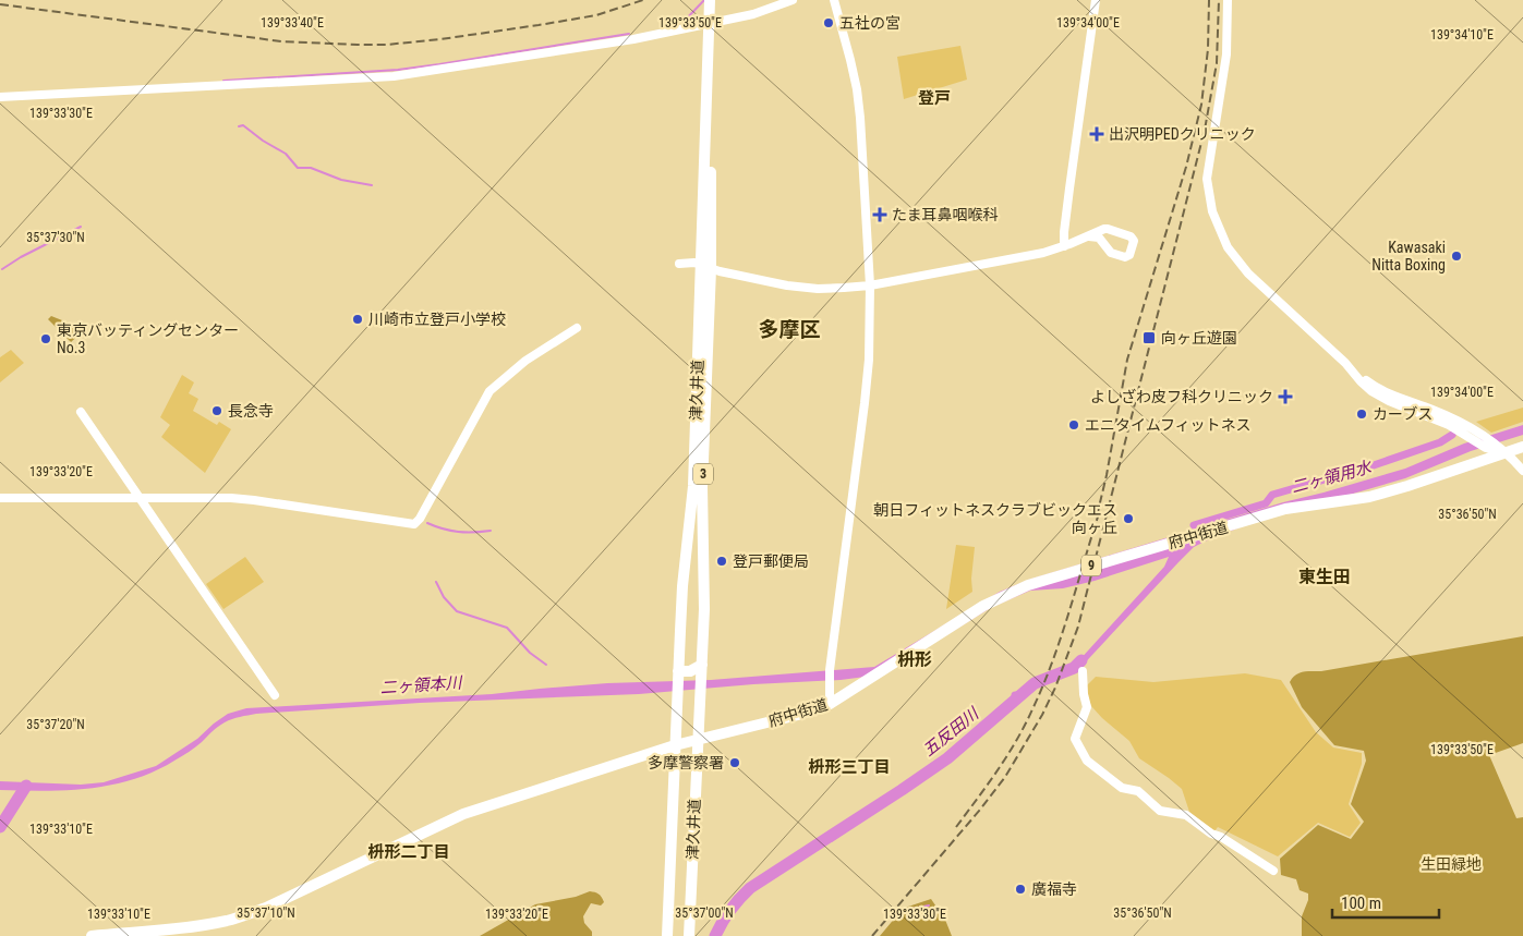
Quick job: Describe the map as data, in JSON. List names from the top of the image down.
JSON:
{
  "streets": {
    "main road": [
      "津久井道",
      "3",
      "府中街道",
      "9"
    ]
  },
  "crossings": [
    ["津久井道", "府中街道"]
  ],
  "districts": [
    "登戸",
    "多摩区",
    "東生田",
    "枡形",
    "枡形三丁目",
    "枡形二丁目"
  ],
  "water": ["二ヶ領用水", "二ヶ領本川", "五反田川"],
  "parks": ["生田緑地"],
  "places": {
    "other": [
      "五社の宮",
      "Kawasaki Nitta Boxing",
      "川崎市立登戸小学校",
      "東京バッティングセンター No.3",
      "長念寺",
      "カーブス",
      "エニタイムフィットネス",
      "朝日フィットネスクラブビックエス 向ヶ丘",
      "登戸郵便局",
      "多摩警察署",
      "廣福寺"
    ],
    "health": ["出沢明PEDクリニック", "たま耳鼻咽喉科", "よしざわ皮フ科クリニック"],
    "transit": ["向ヶ丘遊園"]
  },
  "scale_bar": "100 m",
  "coordinates": [
    "139°33'40\"E",
    "139°33'50\"E",
    "139°34'00\"E",
    "139°34'10\"E",
    "139°33'30\"E",
    "35°37'30\"N",
    "139°33'20\"E",
    "35°36'50\"N",
    "35°37'20\"N",
    "139°33'10\"E",
    "35°37'10\"N",
    "35°37'00\"N"
  ]
}
